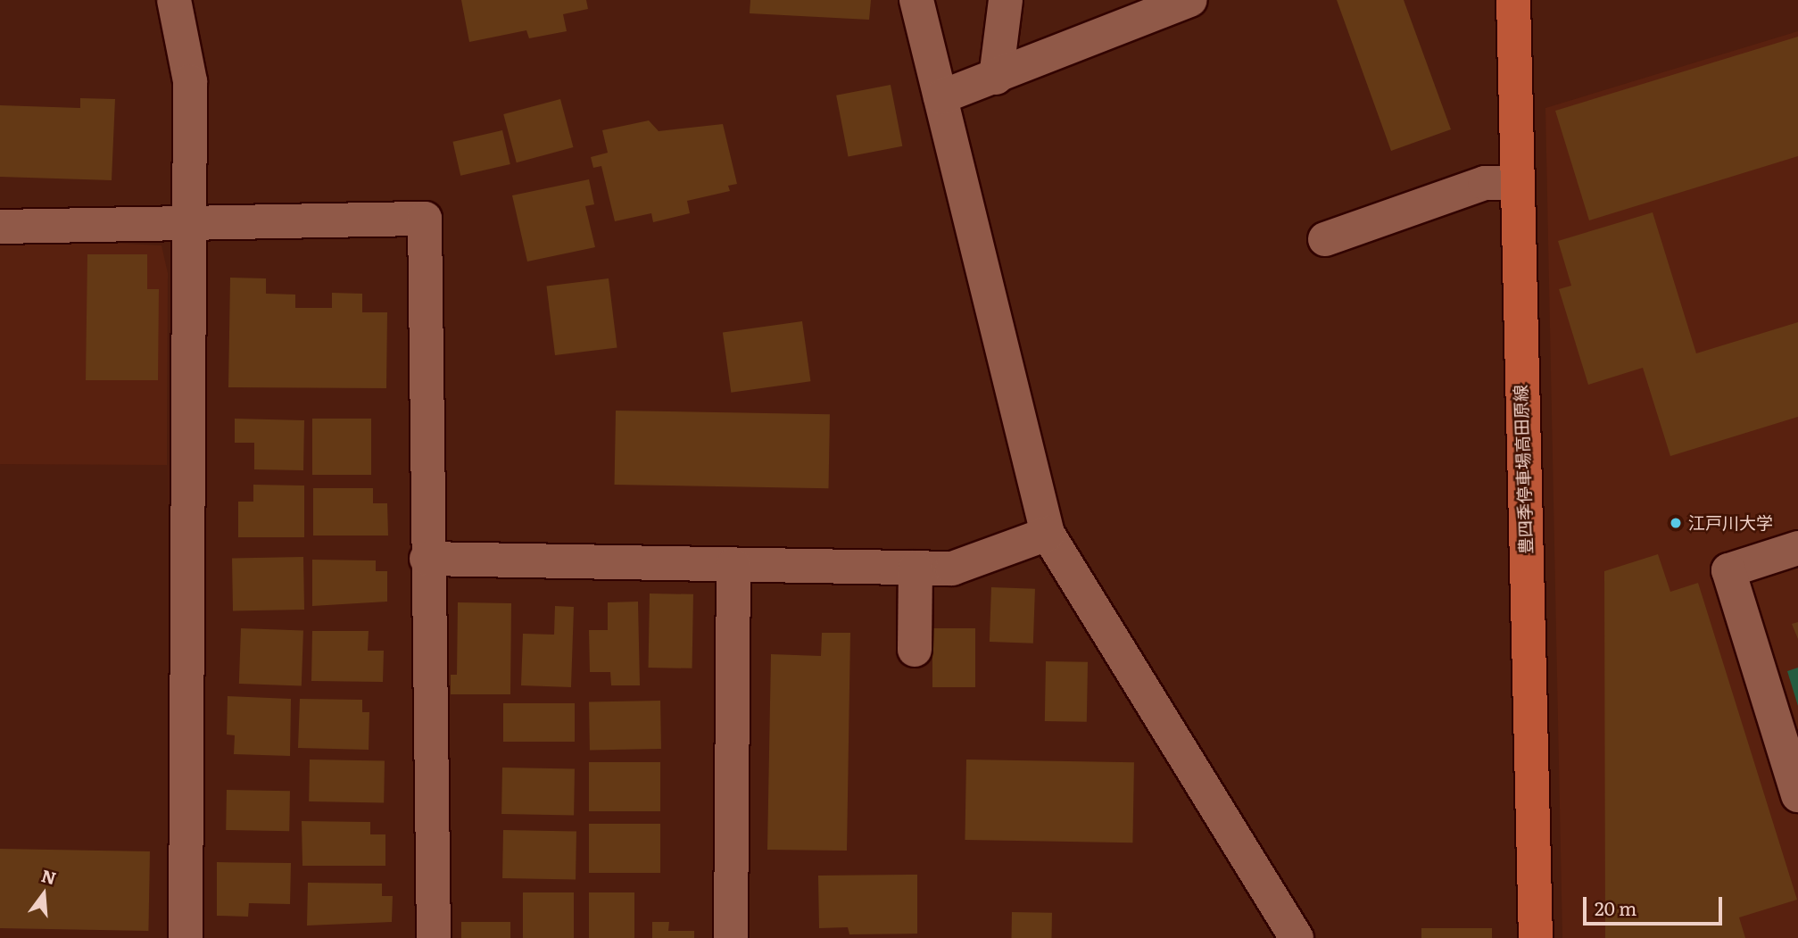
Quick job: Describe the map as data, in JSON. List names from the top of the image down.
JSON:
{
  "streets": {
    "main road": ["豊四季停車場高田原線"]
  },
  "places": ["江戸川大学"],
  "scale_bar": "20 m",
  "north": "top"
}
